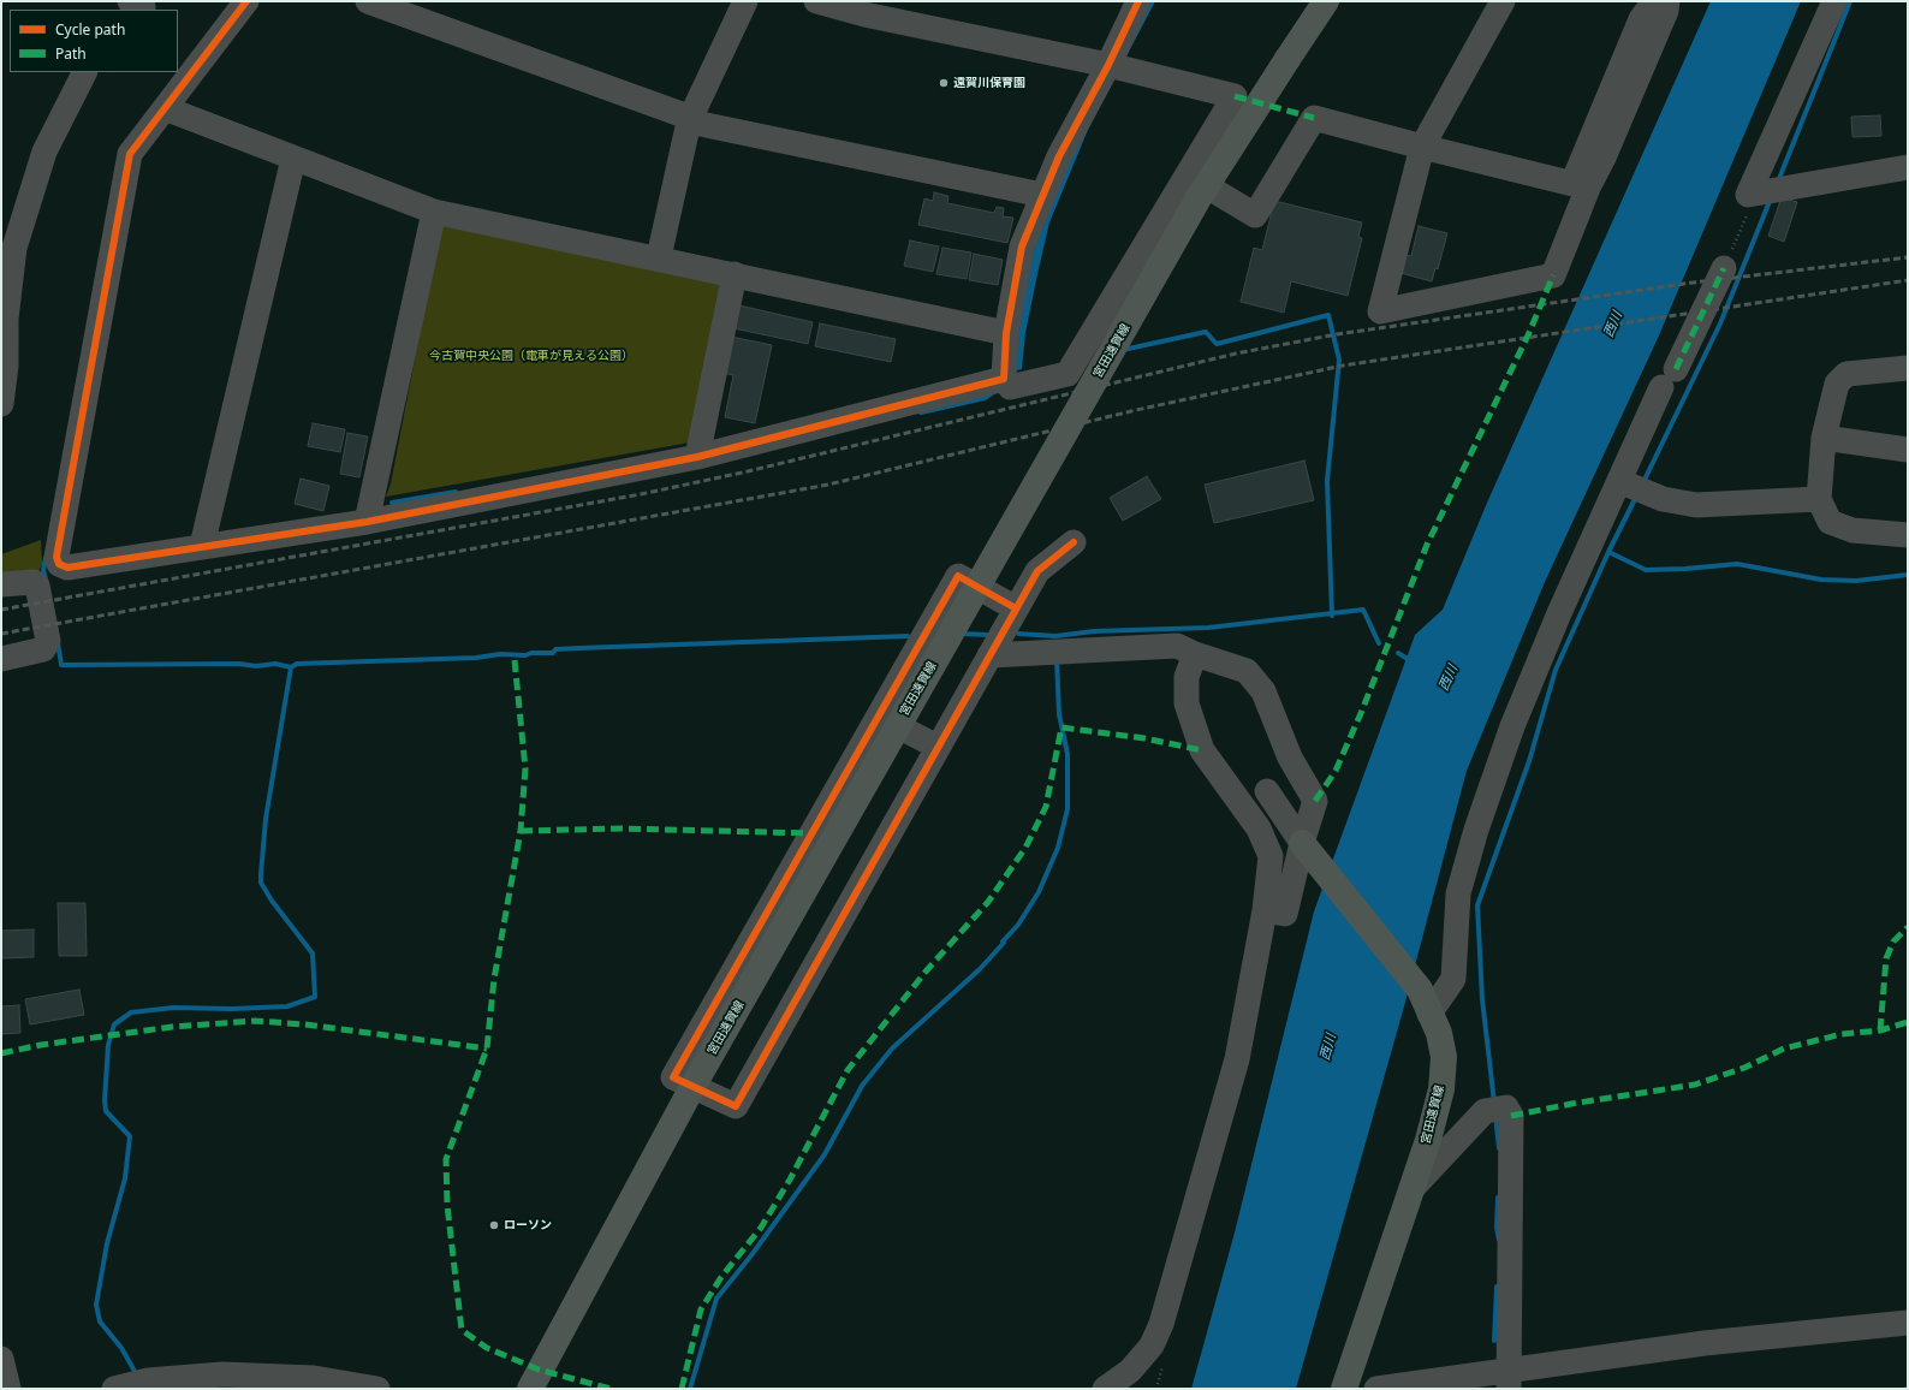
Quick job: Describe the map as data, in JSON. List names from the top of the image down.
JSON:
{
  "streets": {
    "main road": ["宮田遠賀線"]
  },
  "water": ["西川"],
  "parks": ["今古賀中央公園（電車が見える公園）"],
  "places": ["遠賀川保育園", "ローソン"],
  "legend": ["Cycle path", "Path"]
}
